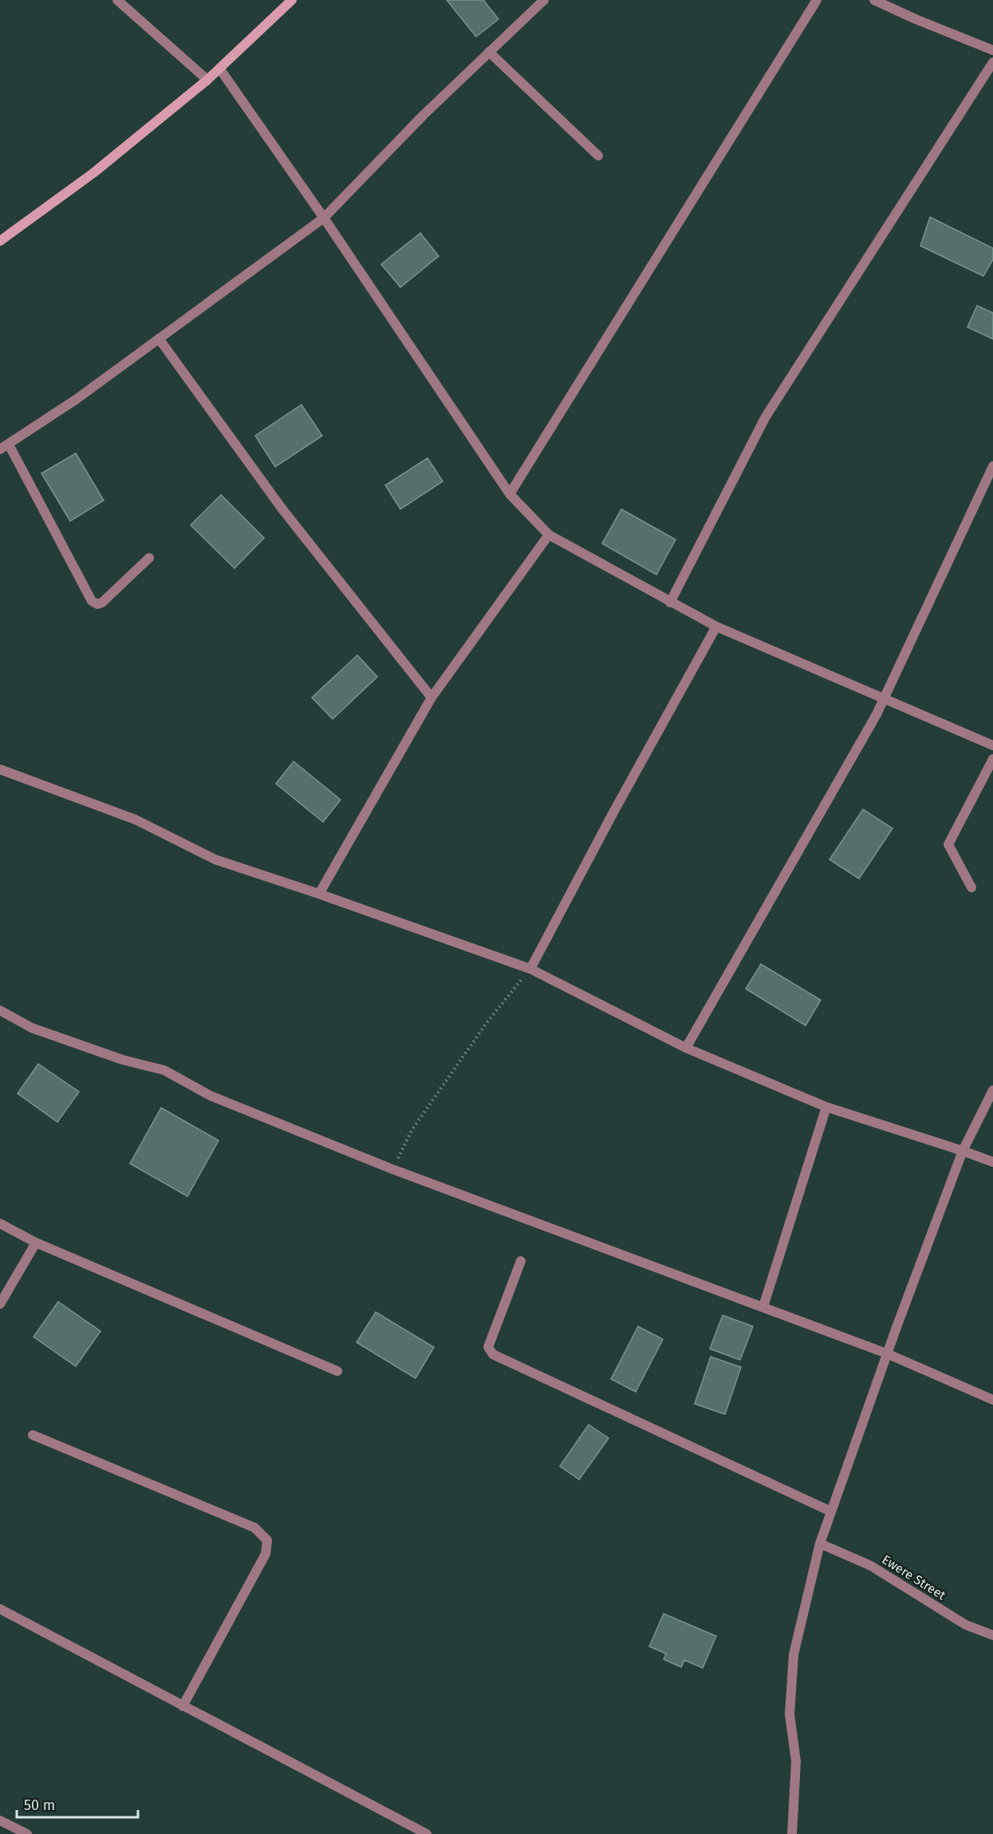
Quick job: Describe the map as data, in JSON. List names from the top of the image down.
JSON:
{
  "streets": {
    "street": ["Ewere Street"]
  },
  "scale_bar": "50 m"
}
